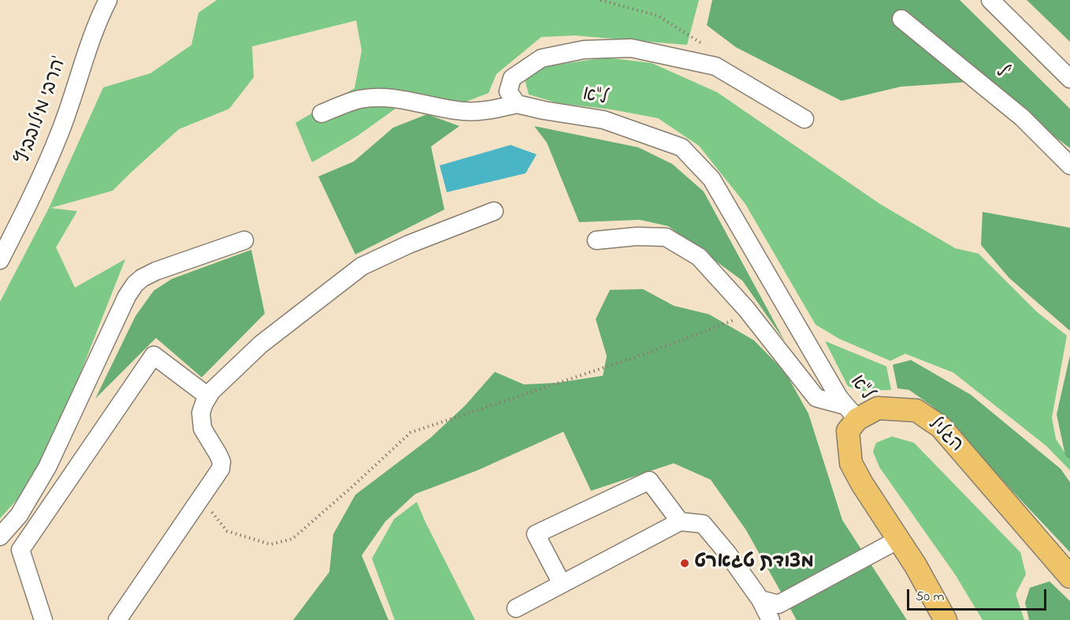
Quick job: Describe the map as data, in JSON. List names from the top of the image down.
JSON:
{
  "streets": {
    "main road": ["הגליל"],
    "street": ["ל'", "ל\"א", "הרבי מילובביץ'"]
  },
  "crossings": [
    ["ל\"א", "הגליל"]
  ],
  "places": ["מצודת טגארט"],
  "scale_bar": "50 m"
}
